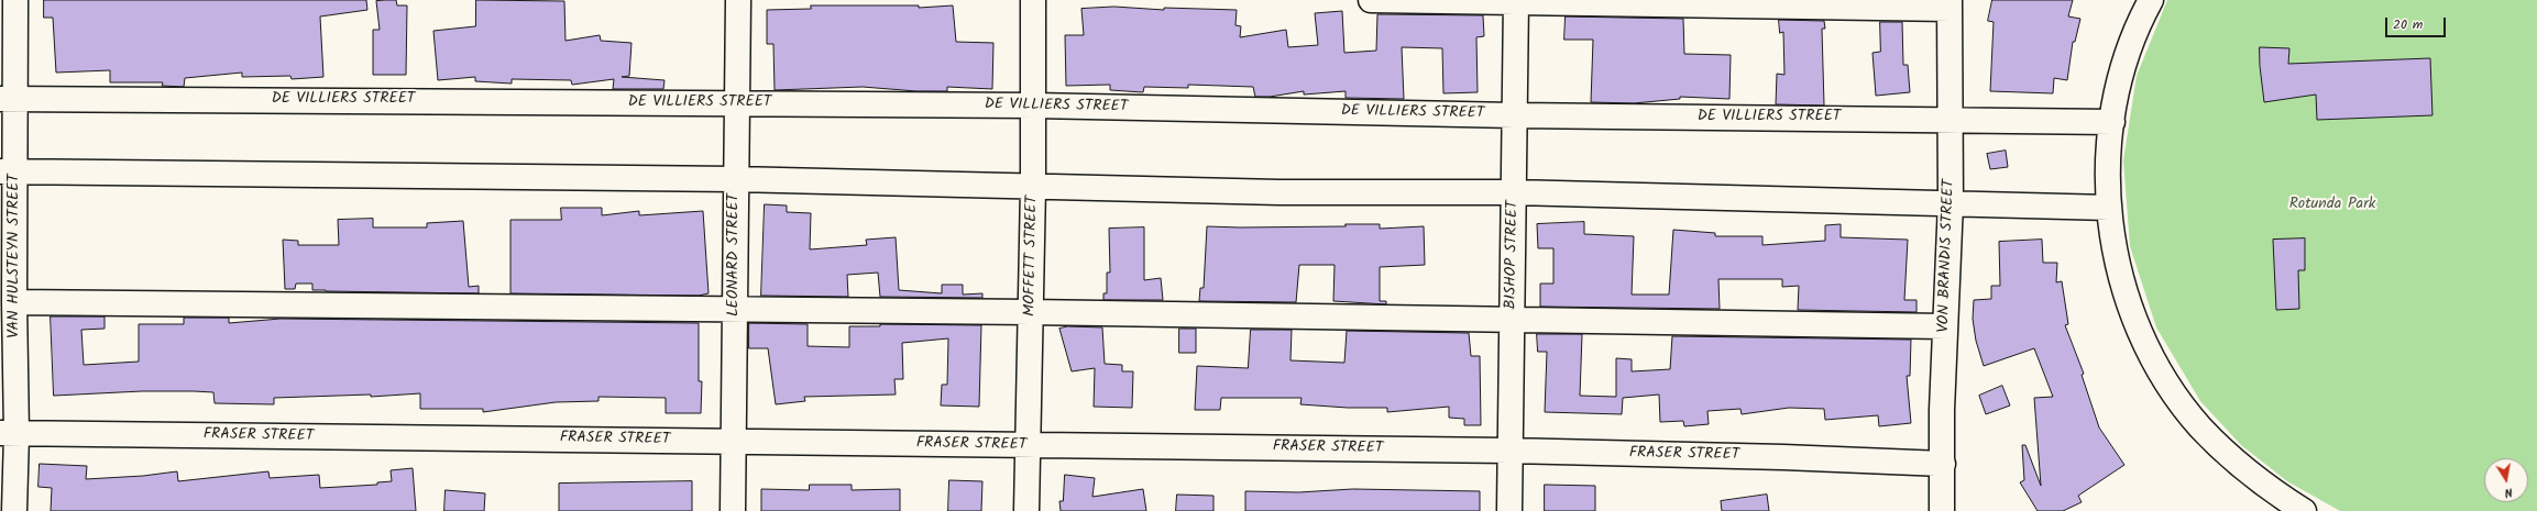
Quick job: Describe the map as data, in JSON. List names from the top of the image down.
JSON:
{
  "streets": {
    "street": [
      "DE VILLIERS STREET",
      "LEONARD STREET",
      "BISHOP STREET",
      "VAN HULSTEYN STREET",
      "MOFFETT STREET",
      "VON BRANDIS STREET",
      "FRASER STREET"
    ]
  },
  "crossings": [
    ["DE VILLIERS STREET", "LEONARD STREET"],
    ["DE VILLIERS STREET", "BISHOP STREET"],
    ["DE VILLIERS STREET", "VAN HULSTEYN STREET"],
    ["DE VILLIERS STREET", "MOFFETT STREET"],
    ["DE VILLIERS STREET", "VON BRANDIS STREET"],
    ["LEONARD STREET", "FRASER STREET"],
    ["BISHOP STREET", "FRASER STREET"],
    ["VAN HULSTEYN STREET", "FRASER STREET"],
    ["MOFFETT STREET", "FRASER STREET"],
    ["VON BRANDIS STREET", "FRASER STREET"]
  ],
  "parks": ["Rotunda Park"],
  "scale_bar": "20 m",
  "north": "bottom"
}
